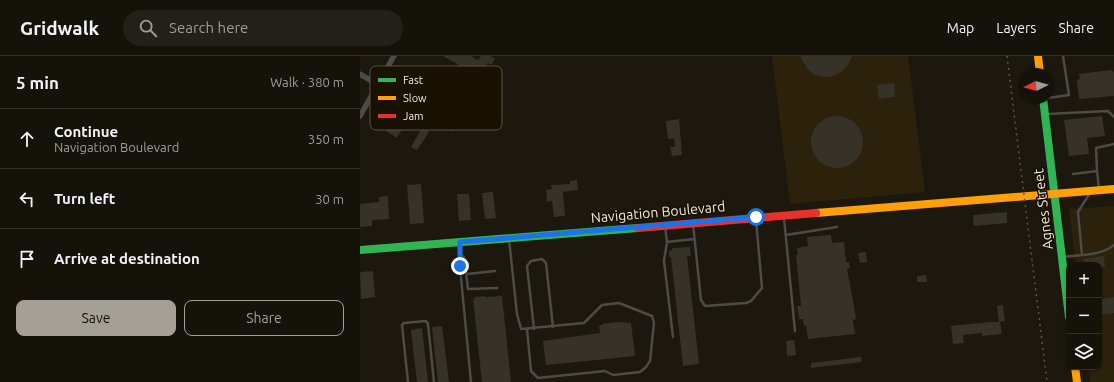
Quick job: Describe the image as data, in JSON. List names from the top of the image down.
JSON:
{
  "streets": {
    "street": ["Agnes Street", "Navigation Boulevard"]
  },
  "crossings": [
    ["Agnes Street", "Navigation Boulevard"]
  ],
  "legend": ["Fast", "Slow", "Jam"],
  "north": "left",
  "page": {
    "header": "Gridwalk",
    "search": "Search here",
    "nav": ["Map", "Layers", "Share"],
    "heading": ["5 min", "Walk · 380 m"],
    "list": [
      ["Continue", "Navigation Boulevard", "350 m"],
      ["Turn left", "30 m"],
      "Arrive at destination"
    ],
    "map_buttons": ["+", "−"],
    "buttons": ["Save", "Share"]
  }
}
